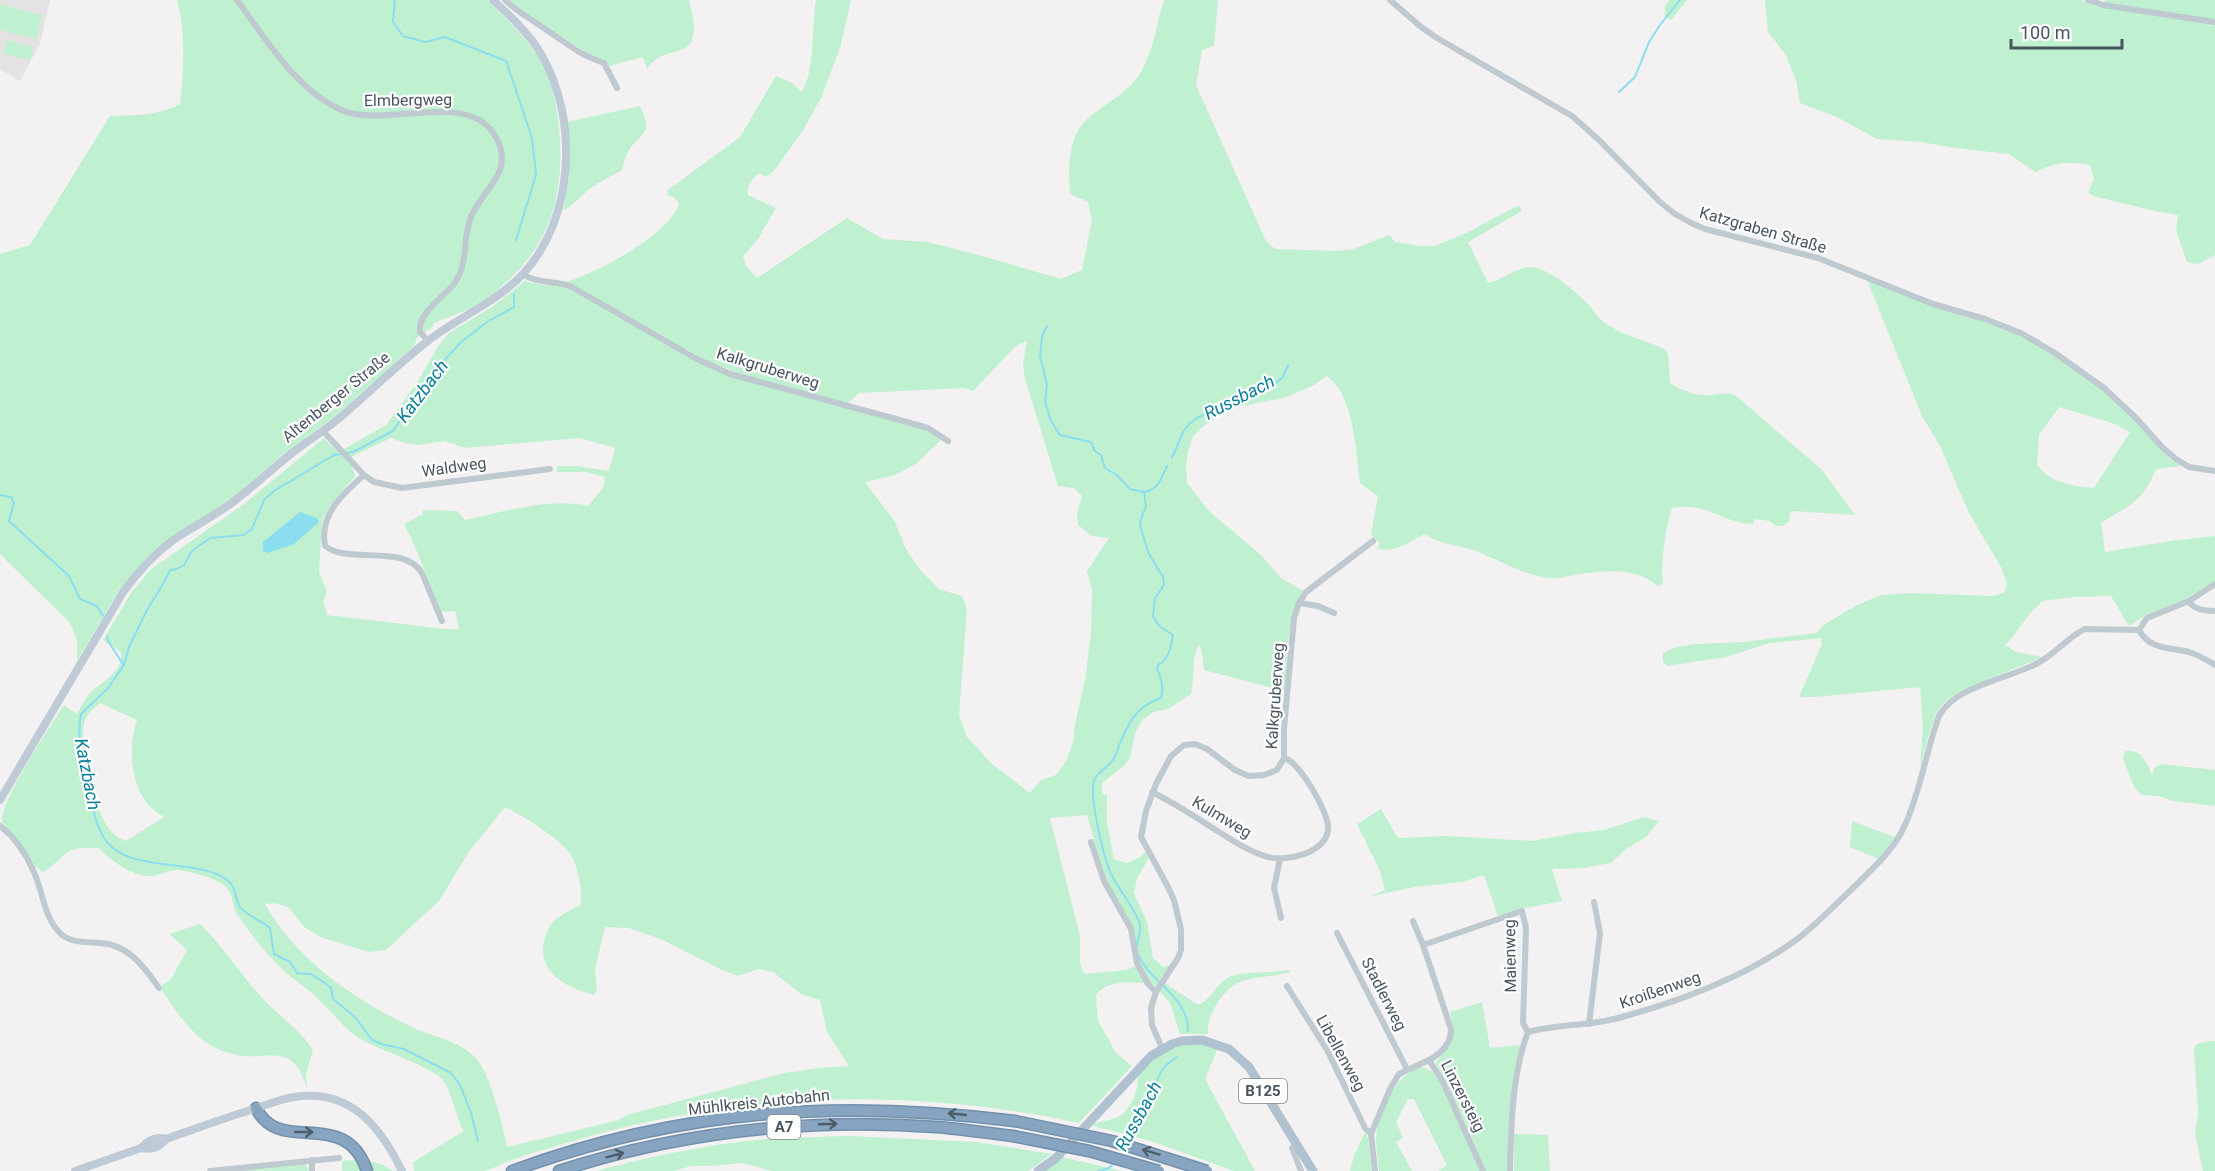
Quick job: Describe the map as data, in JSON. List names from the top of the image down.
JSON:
{
  "streets": {
    "highway": ["Mühlkreis Autobahn", "A7"],
    "main road": ["B125"],
    "street": [
      "Elmbergweg",
      "Katzgraben Straße",
      "Kalkgruberweg",
      "Altenberger Straße",
      "Waldweg",
      "Kulmweg",
      "Maienweg",
      "Kroißenweg",
      "Stadlerweg",
      "Libellenweg",
      "Linzersteig"
    ]
  },
  "crossings": [
    ["Elmbergweg", "Altenberger Straße"],
    ["Kalkgruberweg", "Altenberger Straße"],
    ["Kalkgruberweg", "Kulmweg"],
    ["Kalkgruberweg", "B125"],
    ["Maienweg", "Kroißenweg"],
    ["Maienweg", "Linzersteig"],
    ["Kroißenweg", "Linzersteig"],
    ["Stadlerweg", "Linzersteig"]
  ],
  "water": ["Katzbach", "Russbach"],
  "scale_bar": "100 m"
}
